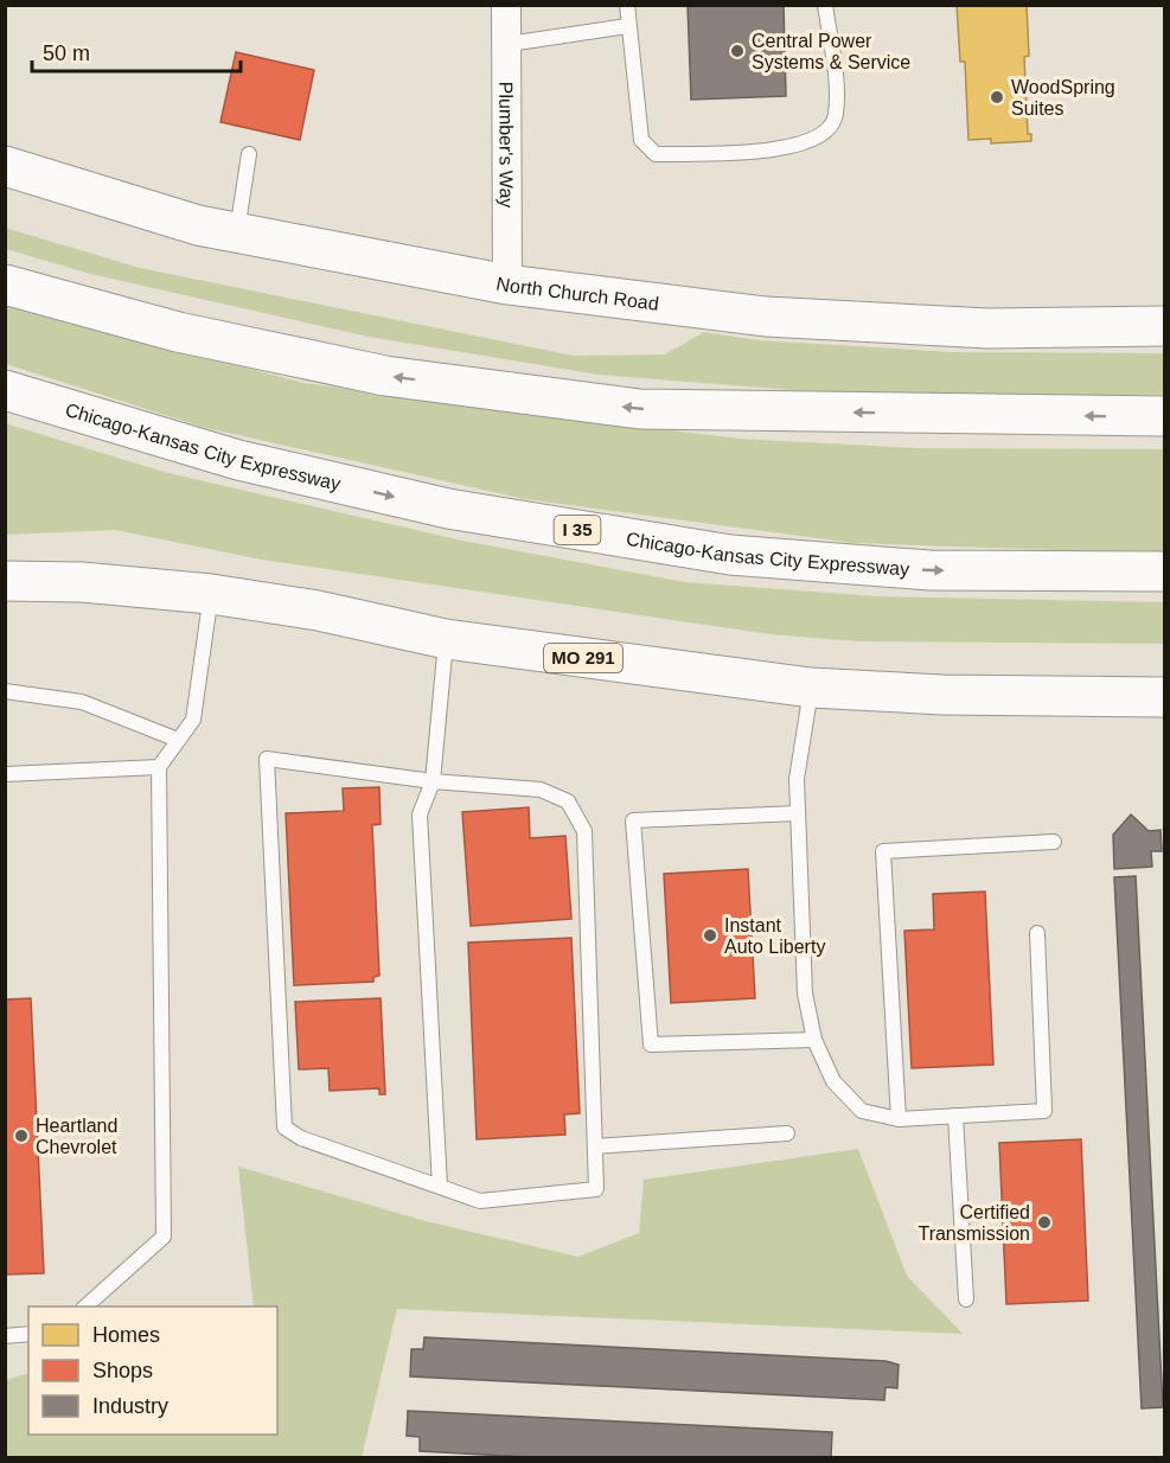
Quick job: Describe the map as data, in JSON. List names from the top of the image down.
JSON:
{
  "streets": {
    "main road": [
      "North Church Road",
      "Chicago-Kansas City Expressway",
      "I 35",
      "MO 291"
    ],
    "street": ["Plumber's Way"]
  },
  "crossings": [
    ["Plumber's Way", "North Church Road"]
  ],
  "places": [
    "Central Power Systems & Service",
    "WoodSpring Suites",
    "Instant Auto Liberty",
    "Heartland Chevrolet",
    "Certified Transmission"
  ],
  "legend": ["Homes", "Shops", "Industry"],
  "scale_bar": "50 m"
}
